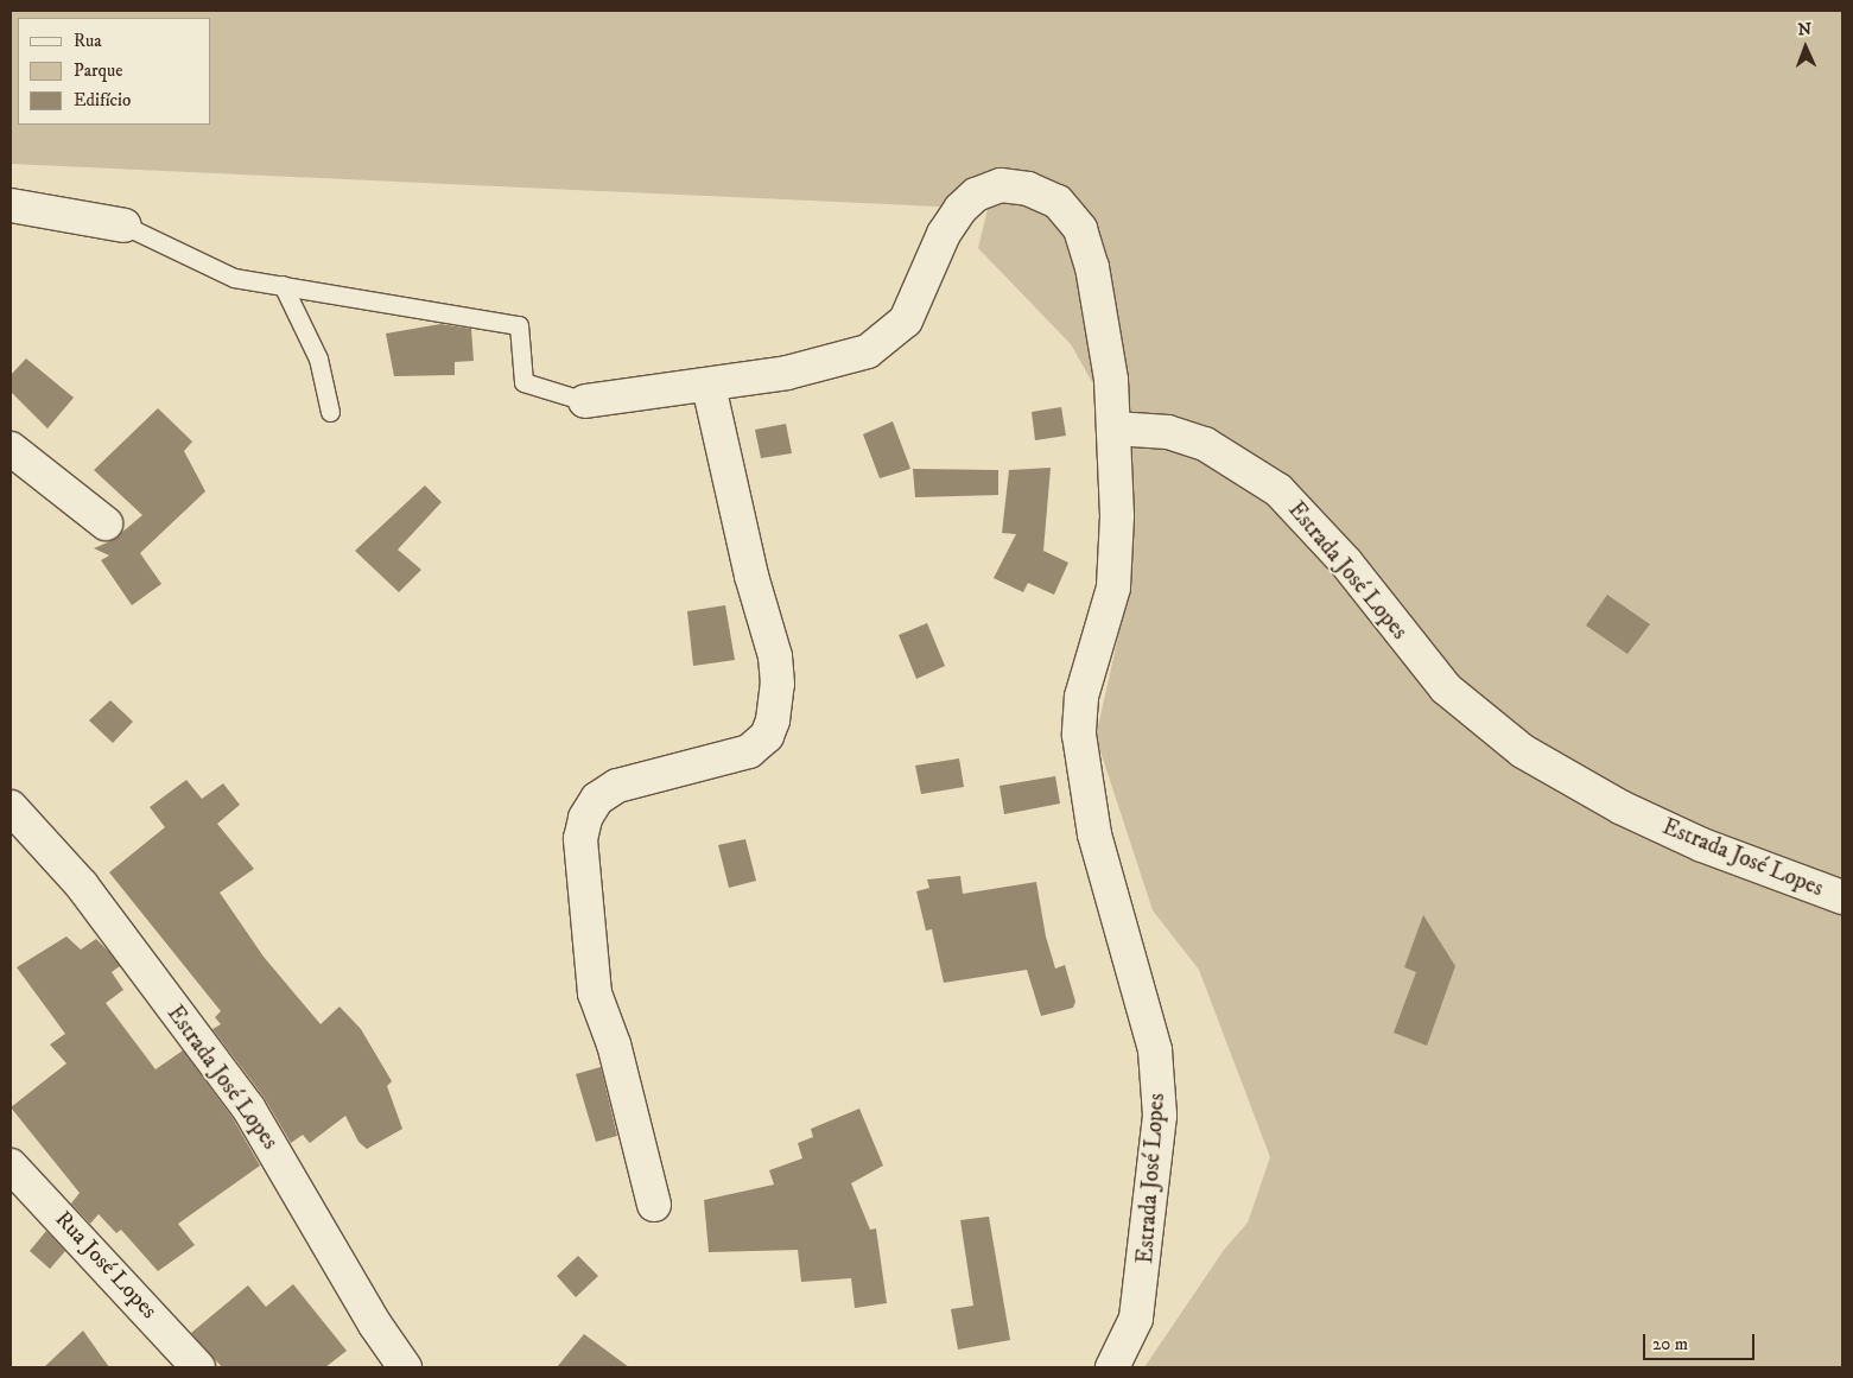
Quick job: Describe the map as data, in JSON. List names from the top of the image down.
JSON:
{
  "streets": {
    "street": ["Estrada José Lopes", "Rua José Lopes"]
  },
  "legend": ["Rua", "Parque", "Edifício"],
  "scale_bar": "20 m",
  "north": "top"
}
